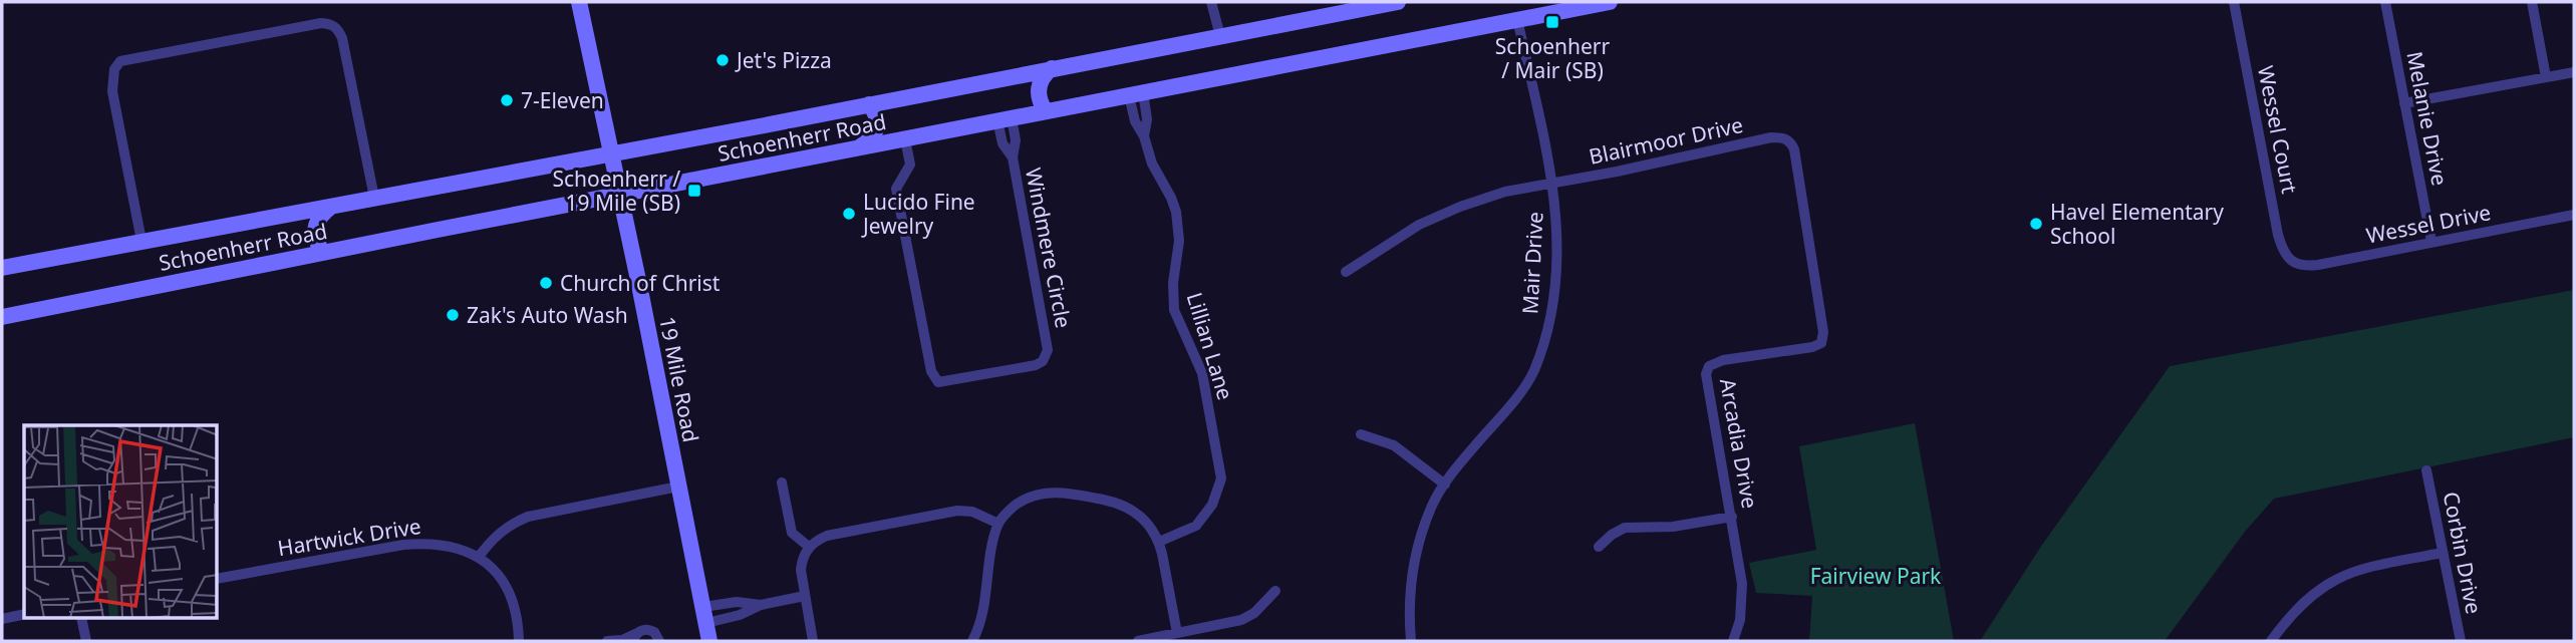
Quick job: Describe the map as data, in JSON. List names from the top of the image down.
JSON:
{
  "streets": {
    "main road": ["Schoenherr Road", "19 Mile Road"],
    "street": [
      "Melanie Drive",
      "Wessel Court",
      "Blairmoor Drive",
      "Wessel Drive",
      "Windmere Circle",
      "Mair Drive",
      "Lillian Lane",
      "Arcadia Drive",
      "Hartwick Drive",
      "Corbin Drive"
    ]
  },
  "crossings": [
    ["Melanie Drive", "Wessel Drive"],
    ["Wessel Court", "Wessel Drive"],
    ["Schoenherr Road", "Windmere Circle"],
    ["Schoenherr Road", "Mair Drive"],
    ["Schoenherr Road", "Lillian Lane"],
    ["Schoenherr Road", "19 Mile Road"],
    ["Blairmoor Drive", "Mair Drive"],
    ["Blairmoor Drive", "Arcadia Drive"]
  ],
  "parks": ["Fairview Park"],
  "places": {
    "transit": ["Schoenherr / Mair (SB)", "Schoenherr / 19 Mile (SB)"],
    "other": [
      "Jet's Pizza",
      "7-Eleven",
      "Lucido Fine Jewelry",
      "Havel Elementary School",
      "Church of Christ",
      "Zak's Auto Wash"
    ]
  }
}
